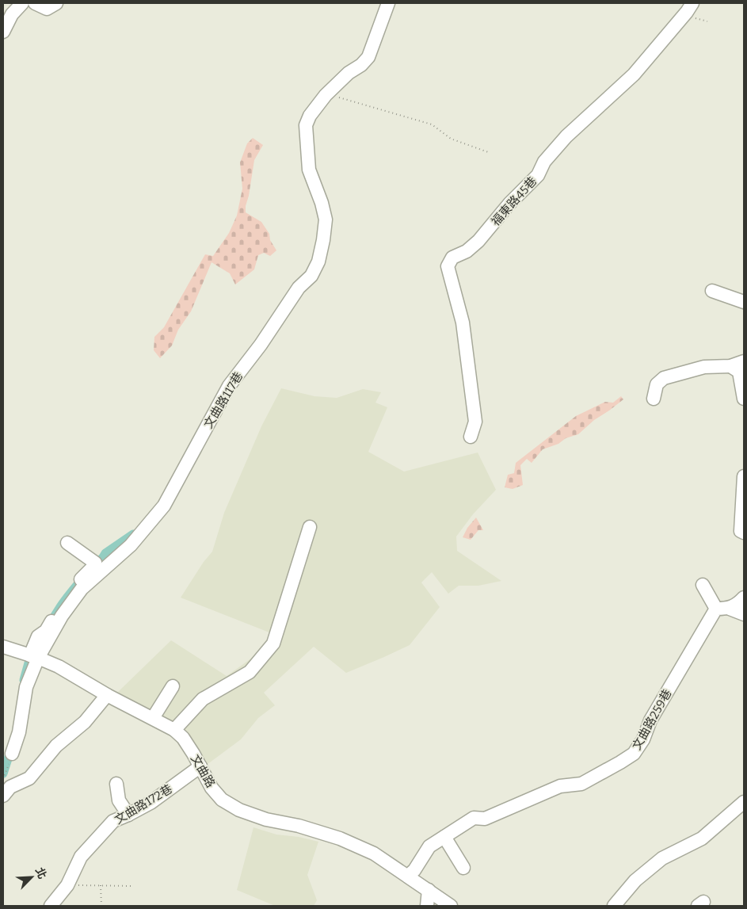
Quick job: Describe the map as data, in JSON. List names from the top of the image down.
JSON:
{
  "streets": {
    "street": [
      "福東路45巷",
      "文曲路117巷",
      "文曲路259巷",
      "文曲路",
      "文曲路172巷"
    ]
  },
  "crossings": [
    ["文曲路117巷", "文曲路"],
    ["文曲路259巷", "文曲路"],
    ["文曲路", "文曲路172巷"]
  ],
  "north": "top right"
}
